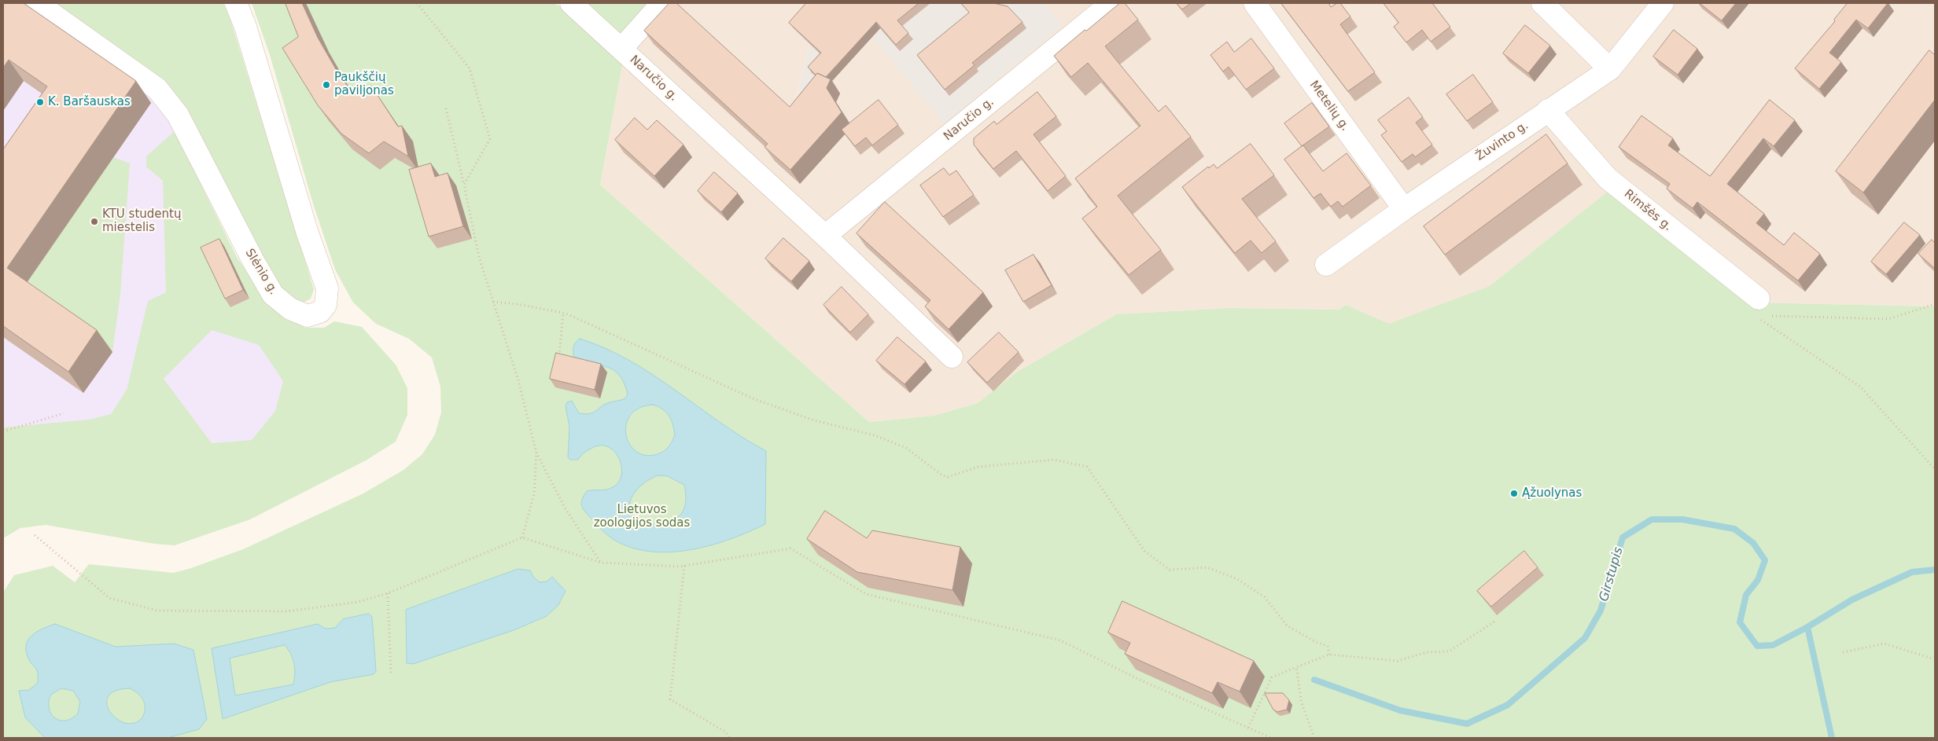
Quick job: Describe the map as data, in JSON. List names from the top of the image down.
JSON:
{
  "streets": {
    "street": [
      "Naručio g.",
      "Metelių g.",
      "Žuvinto g.",
      "Rimšės g.",
      "Slėnio g."
    ]
  },
  "crossings": [
    ["Metelių g.", "Žuvinto g."],
    ["Žuvinto g.", "Rimšės g."]
  ],
  "water": ["Girstupis"],
  "parks": ["Lietuvos zoologijos sodas"],
  "places": [
    "Paukščių paviljonas",
    "K. Baršauskas",
    "KTU studentų miestelis",
    "Ąžuolynas"
  ]
}
